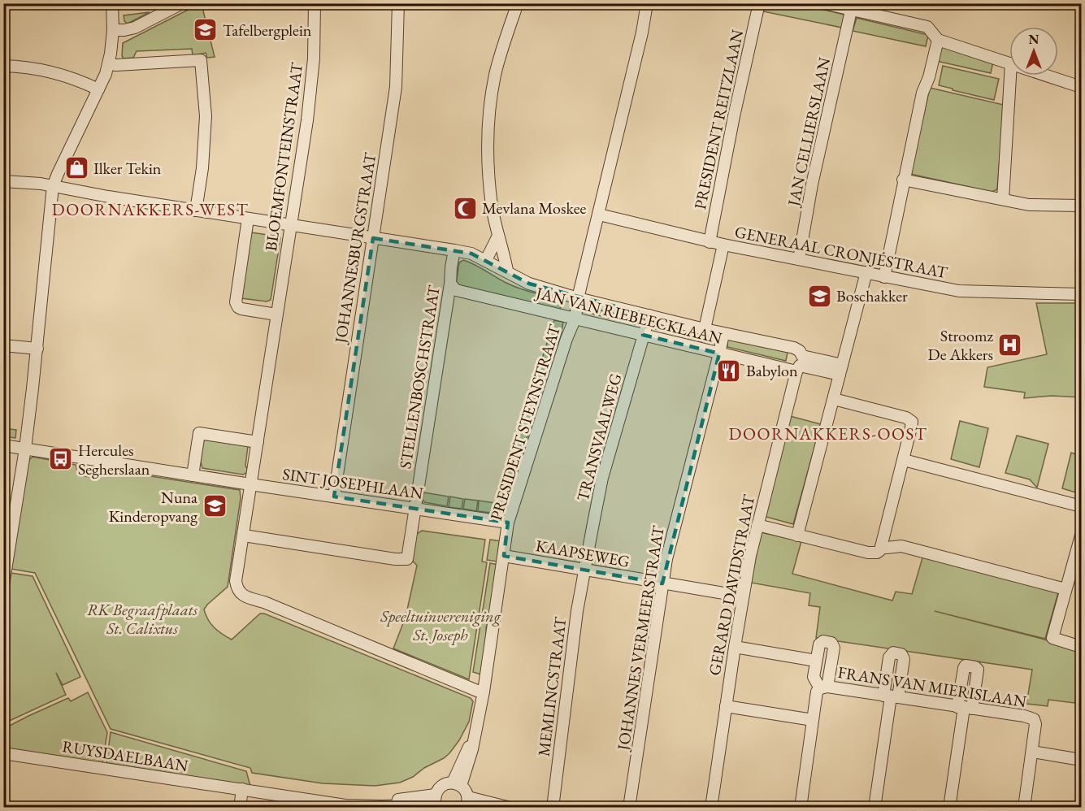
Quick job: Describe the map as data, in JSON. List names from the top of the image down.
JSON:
{
  "streets": {
    "street": [
      "PRESIDENT REITZLAAN",
      "JAN CELLIERSLAAN",
      "BLOEMFONTEINSTRAAT",
      "JOHANNESBURGSTRAAT",
      "GENERAAL CRONJÉSTRAAT",
      "JAN VAN RIEBEECKLAAN",
      "STELLENBOSCHSTRAAT",
      "PRESIDENT STEYNSTRAAT",
      "TRANSVAALWEG",
      "SINT JOSEPHLAAN",
      "KAAPSEWEG",
      "GERARD DAVIDSTRAAT",
      "JOHANNES VERMEERSTRAAT",
      "MEMLINCSTRAAT",
      "FRANS VAN MIERISLAAN",
      "RUYSDAELBAAN"
    ]
  },
  "crossings": [
    ["PRESIDENT REITZLAAN", "GENERAAL CRONJÉSTRAAT"],
    ["JAN CELLIERSLAAN", "GENERAAL CRONJÉSTRAAT"],
    ["BLOEMFONTEINSTRAAT", "JAN VAN RIEBEECKLAAN"],
    ["BLOEMFONTEINSTRAAT", "STELLENBOSCHSTRAAT"],
    ["BLOEMFONTEINSTRAAT", "PRESIDENT STEYNSTRAAT"],
    ["BLOEMFONTEINSTRAAT", "SINT JOSEPHLAAN"],
    ["JOHANNESBURGSTRAAT", "JAN VAN RIEBEECKLAAN"],
    ["JOHANNESBURGSTRAAT", "SINT JOSEPHLAAN"],
    ["GENERAAL CRONJÉSTRAAT", "PRESIDENT STEYNSTRAAT"],
    ["JAN VAN RIEBEECKLAAN", "STELLENBOSCHSTRAAT"],
    ["JAN VAN RIEBEECKLAAN", "PRESIDENT STEYNSTRAAT"],
    ["JAN VAN RIEBEECKLAAN", "TRANSVAALWEG"],
    ["JAN VAN RIEBEECKLAAN", "GERARD DAVIDSTRAAT"],
    ["JAN VAN RIEBEECKLAAN", "JOHANNES VERMEERSTRAAT"],
    ["STELLENBOSCHSTRAAT", "SINT JOSEPHLAAN"],
    ["PRESIDENT STEYNSTRAAT", "SINT JOSEPHLAAN"],
    ["PRESIDENT STEYNSTRAAT", "KAAPSEWEG"],
    ["TRANSVAALWEG", "KAAPSEWEG"],
    ["TRANSVAALWEG", "MEMLINCSTRAAT"],
    ["KAAPSEWEG", "GERARD DAVIDSTRAAT"],
    ["KAAPSEWEG", "JOHANNES VERMEERSTRAAT"],
    ["KAAPSEWEG", "MEMLINCSTRAAT"]
  ],
  "districts": ["DOORNAKKERS-WEST", "DOORNAKKERS-OOST"],
  "parks": ["RK Begraafplaats St. Calixtus", "Speeltuinvereniging St. Joseph"],
  "places": {
    "school or university": ["Tafelbergplein", "Boschakker", "Nuna Kinderopvang"],
    "shop": ["Ilker Tekin"],
    "mosque": ["Mevlana Moskee"],
    "hospital": ["Stroomz De Akkers"],
    "restaurant": ["Babylon"],
    "bus stop": ["Hercules Segherslaan"]
  },
  "north": "top"
}
